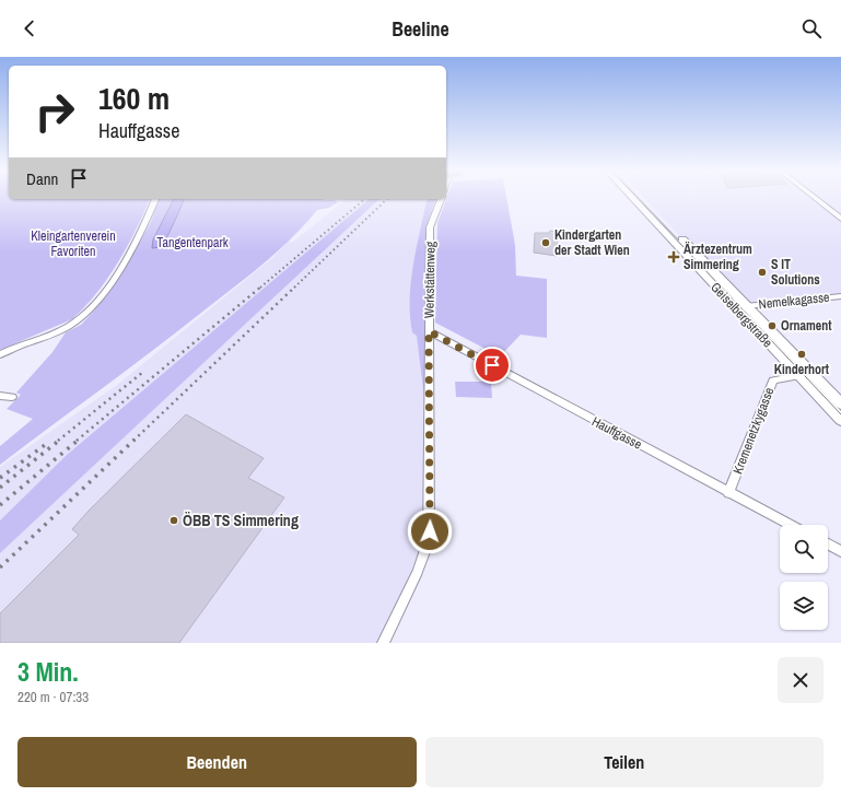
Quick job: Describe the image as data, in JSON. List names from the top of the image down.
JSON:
{
  "streets": {
    "main road": ["Geiselbergstraße"],
    "street": [
      "Werkstättenweg",
      "Nemelkagasse",
      "Kremenetzkygasse",
      "Hauffgasse"
    ]
  },
  "crossings": [
    ["Werkstättenweg", "Hauffgasse"],
    ["Nemelkagasse", "Geiselbergstraße"],
    ["Geiselbergstraße", "Kremenetzkygasse"],
    ["Kremenetzkygasse", "Hauffgasse"]
  ],
  "parks": ["Kleingartenverein Favoriten", "Tangentenpark"],
  "places": {
    "other": [
      "Kindergarten der Stadt Wien",
      "S IT Solutions",
      "Ornament",
      "Kinderhort",
      "ÖBB TS Simmering"
    ],
    "health": ["Ärztezentrum Simmering"]
  },
  "page": {
    "header": "Beeline",
    "turn": ["160 m", "Hauffgasse"],
    "then": "Dann",
    "heading": ["3 Min.", "220 m · 07:33"],
    "buttons": ["Beenden", "Teilen"]
  }
}
